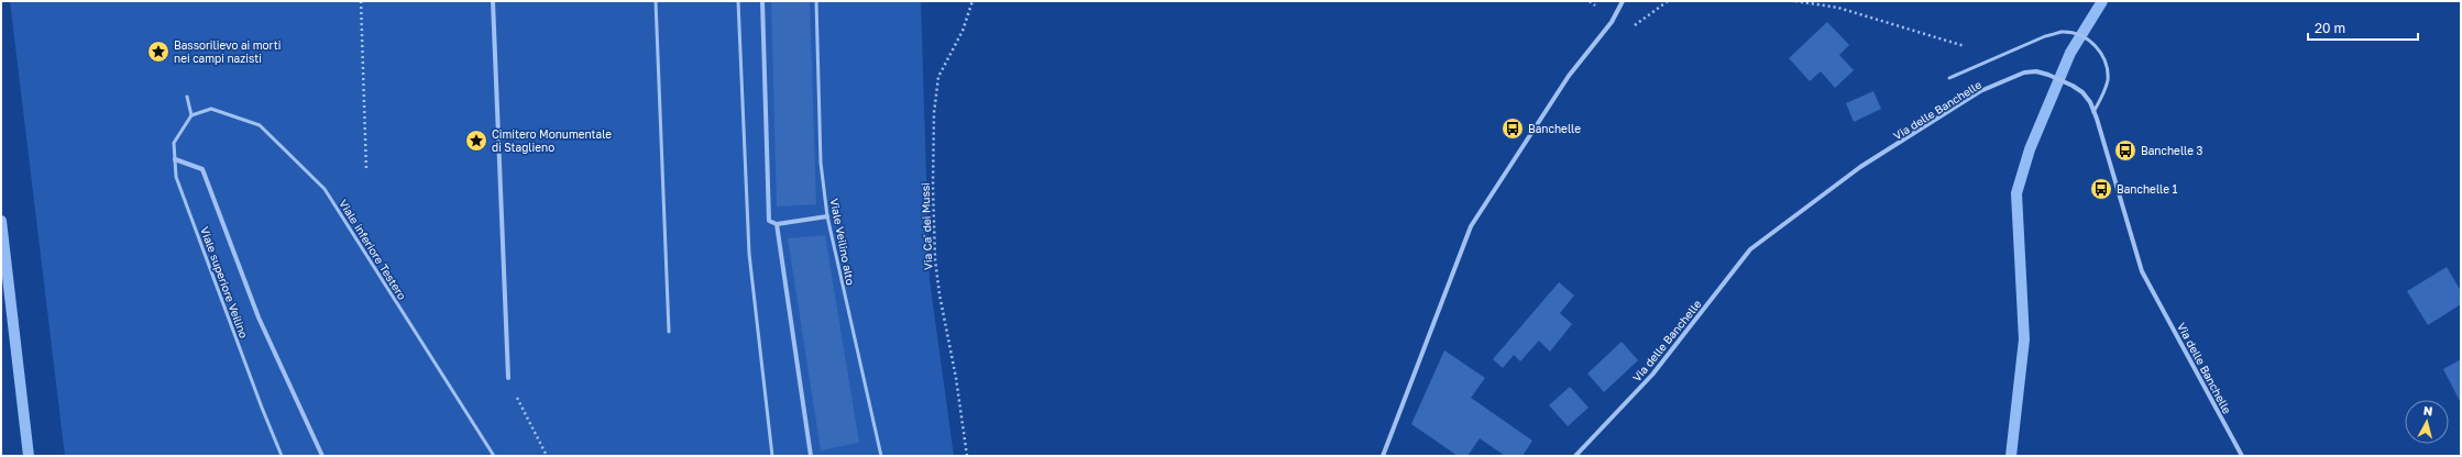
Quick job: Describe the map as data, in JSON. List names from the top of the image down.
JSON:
{
  "streets": {
    "street": ["Via delle Banchelle"],
    "lane": ["Viale Veilino alto", "Viale inferiore Testero", "Viale superiore Veilino"],
    "path": ["Via Ca' dei Mussi"]
  },
  "crossings": [
    ["Viale inferiore Testero", "Viale superiore Veilino"]
  ],
  "places": {
    "place": ["Bassorilievo ai morti nei campi nazisti", "Cimitero Monumentale di Staglieno"],
    "bus stop": ["Banchelle", "Banchelle 3", "Banchelle 1"]
  },
  "scale_bar": "20 m",
  "north": "top"
}
